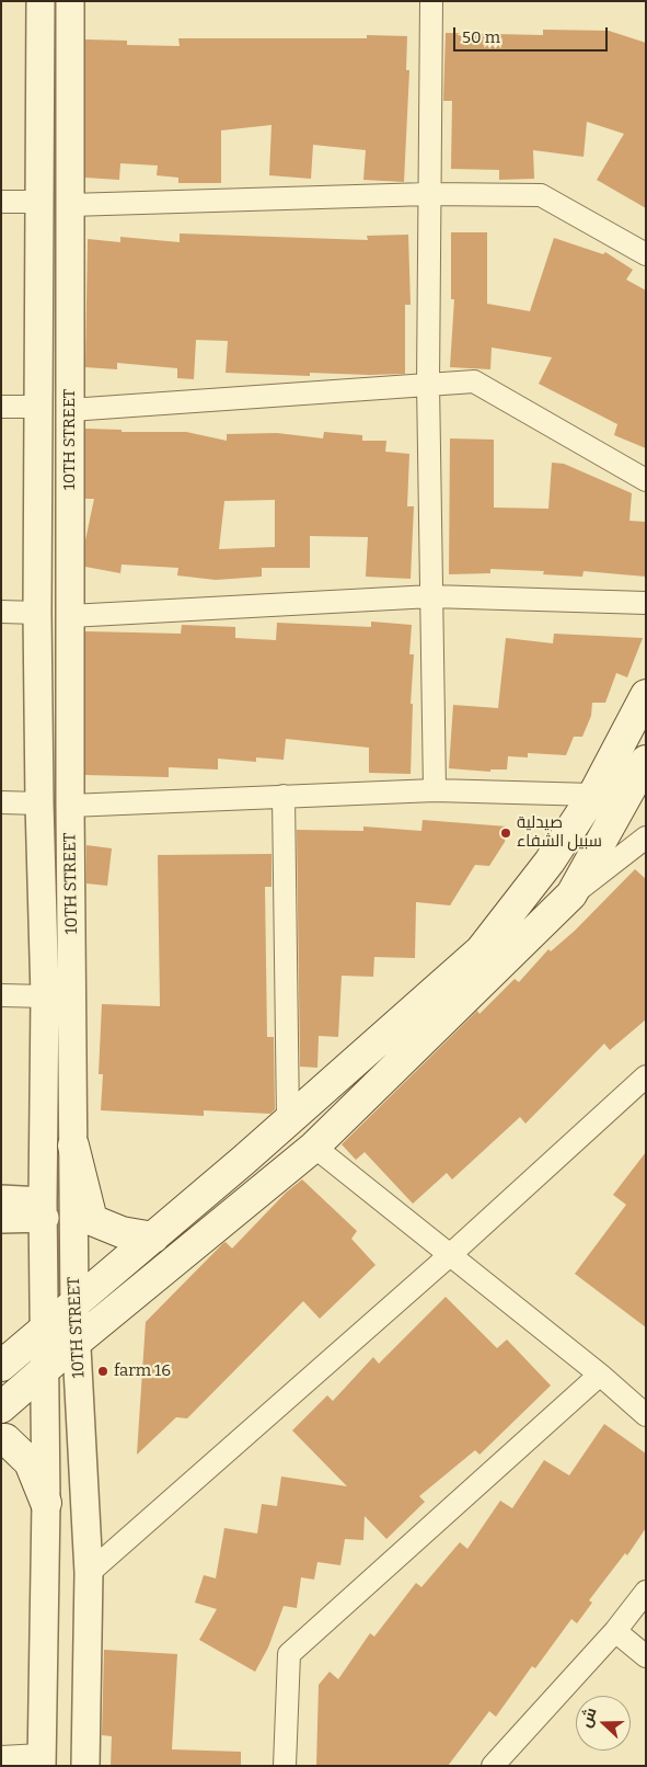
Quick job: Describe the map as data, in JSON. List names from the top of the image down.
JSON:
{
  "streets": {
    "street": ["10TH STREET"]
  },
  "places": ["صيدلية سبيل الشفاء", "farm 16"],
  "scale_bar": "50 m",
  "north": "left"
}
